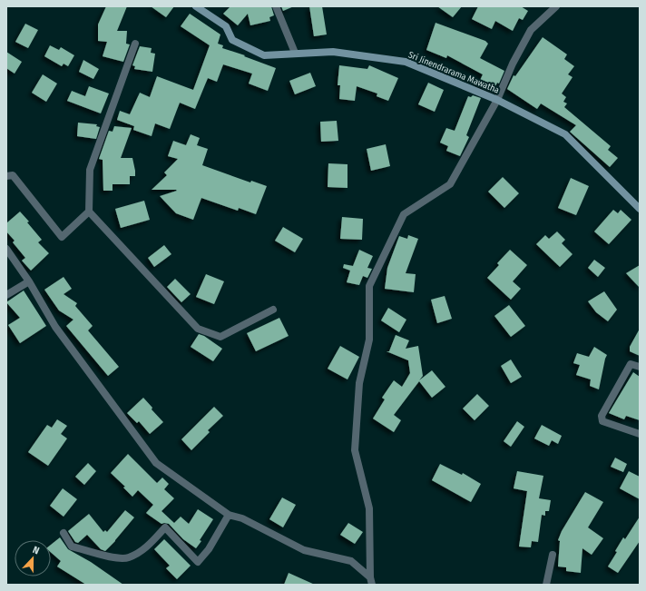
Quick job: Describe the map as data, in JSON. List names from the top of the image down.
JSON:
{
  "streets": {
    "main road": ["Sri Jinendrarama Mawatha"]
  },
  "north": "top"
}
